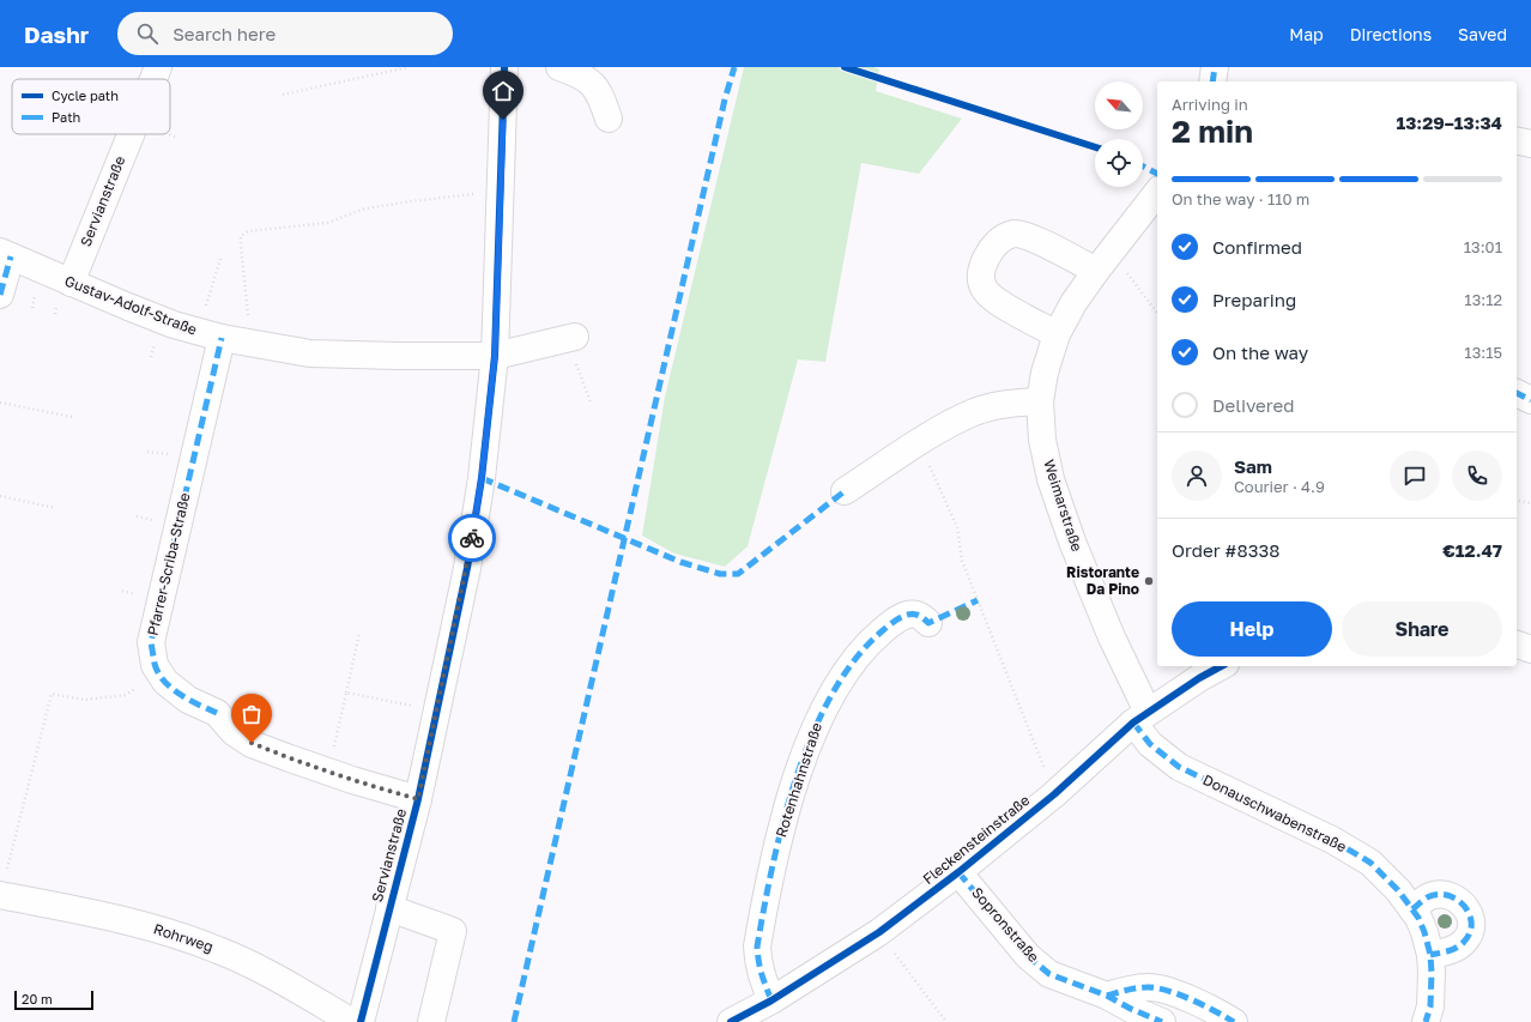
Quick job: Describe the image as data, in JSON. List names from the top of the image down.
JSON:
{
  "streets": {
    "street": [
      "Servianstraße",
      "Gustav-Adolf-Straße",
      "Weimarstraße",
      "Pfarrer-Scriba-Straße",
      "Rotenhahnstraße",
      "Donauschwabenstraße",
      "Fleckensteinstraße",
      "Sopronstraße",
      "Rohrweg"
    ]
  },
  "crossings": [
    ["Servianstraße", "Gustav-Adolf-Straße"],
    ["Servianstraße", "Pfarrer-Scriba-Straße"],
    ["Gustav-Adolf-Straße", "Pfarrer-Scriba-Straße"],
    ["Weimarstraße", "Donauschwabenstraße"],
    ["Weimarstraße", "Fleckensteinstraße"],
    ["Rotenhahnstraße", "Fleckensteinstraße"],
    ["Donauschwabenstraße", "Fleckensteinstraße"],
    ["Fleckensteinstraße", "Sopronstraße"]
  ],
  "places": ["Ristorante Da Pino"],
  "legend": ["Cycle path", "Path"],
  "scale_bar": "20 m",
  "north": "top left",
  "page": {
    "header": "Dashr",
    "search": "Search here",
    "nav": ["Map", "Directions", "Saved"],
    "heading": ["2 min", "Arriving in", "13:29–13:34"],
    "panel": [
      "Sam",
      "Courier · 4.9",
      "Order #8338",
      "€12.47"
    ],
    "bar": "On the way · 110 m",
    "list": [
      ["Confirmed", "13:01"],
      ["Preparing", "13:12"],
      ["On the way", "13:15"],
      "Delivered"
    ],
    "buttons": ["Help", "Share"],
    "scale": "20 m"
  }
}
